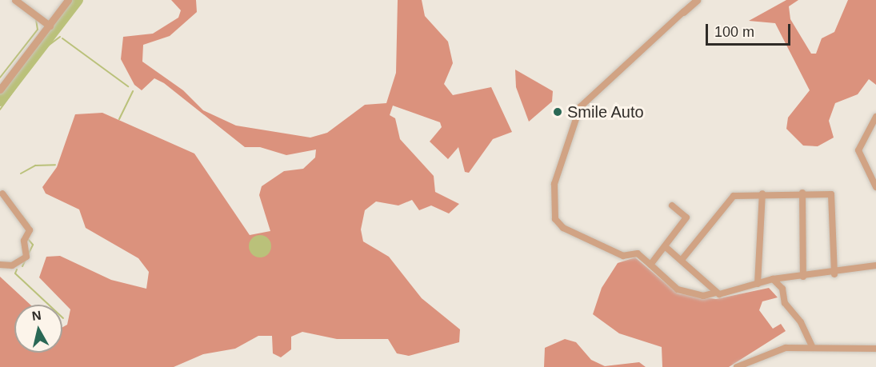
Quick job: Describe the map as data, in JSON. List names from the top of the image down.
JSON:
{
  "places": ["Smile Auto"],
  "scale_bar": "100 m",
  "north": "top"
}
